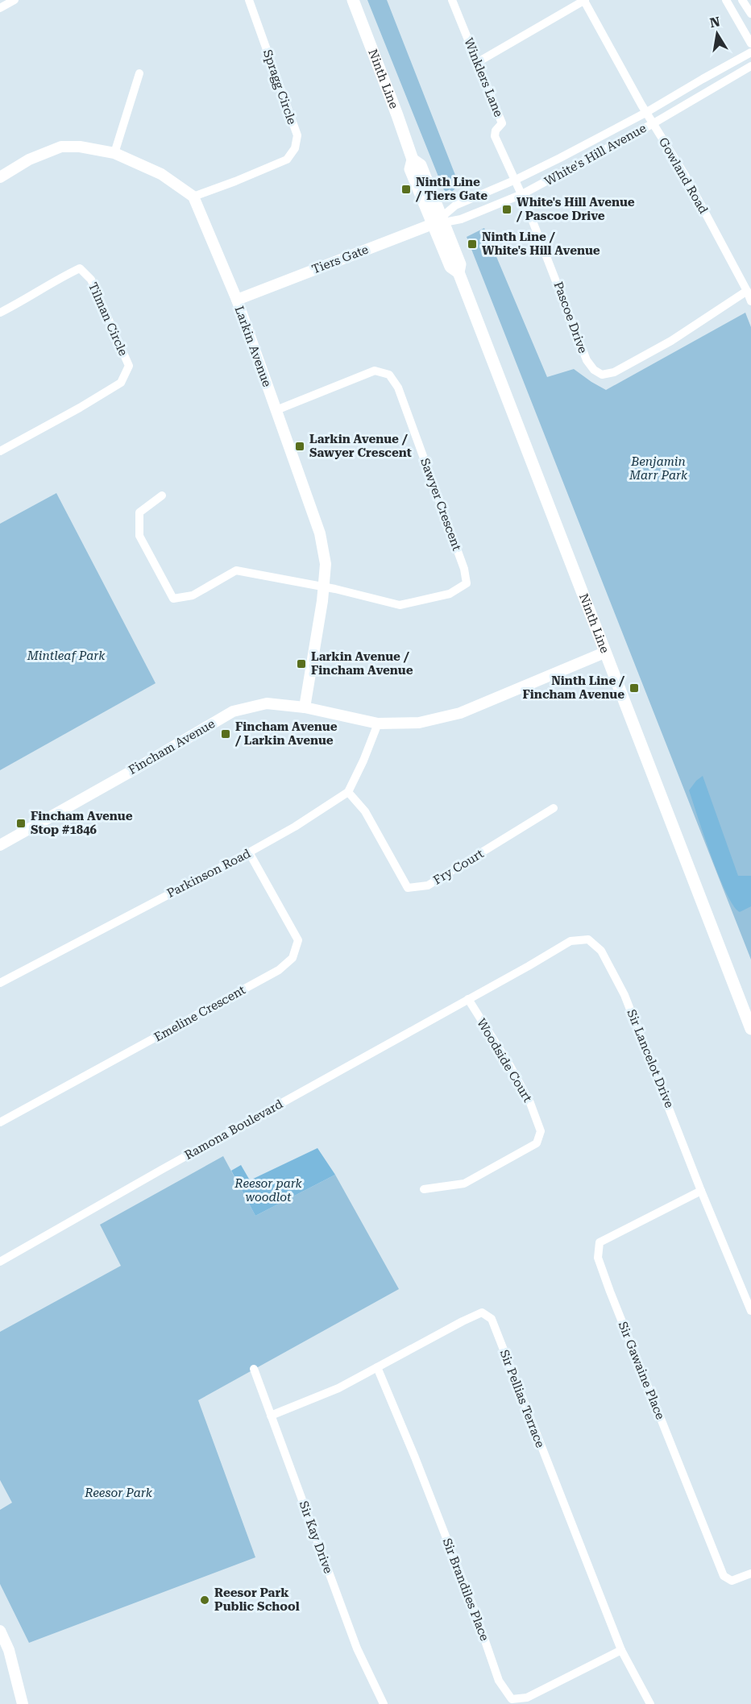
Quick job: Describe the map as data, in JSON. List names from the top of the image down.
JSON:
{
  "streets": {
    "main road": ["Ninth Line"],
    "street": [
      "Winklers Lane",
      "Spragg Circle",
      "White's Hill Avenue",
      "Gowland Road",
      "Tiers Gate",
      "Pascoe Drive",
      "Tilman Circle",
      "Larkin Avenue",
      "Sawyer Crescent",
      "Fincham Avenue",
      "Fry Court",
      "Parkinson Road",
      "Emeline Crescent",
      "Sir Lancelot Drive",
      "Woodside Court",
      "Ramona Boulevard",
      "Sir Gawaine Place",
      "Sir Pellias Terrace",
      "Sir Kay Drive",
      "Sir Brandiles Place"
    ]
  },
  "crossings": [
    ["Winklers Lane", "White's Hill Avenue"],
    ["Winklers Lane", "Pascoe Drive"],
    ["Ninth Line", "White's Hill Avenue"],
    ["Ninth Line", "Tiers Gate"],
    ["Ninth Line", "Fincham Avenue"],
    ["Spragg Circle", "Larkin Avenue"],
    ["White's Hill Avenue", "Gowland Road"],
    ["White's Hill Avenue", "Tiers Gate"],
    ["White's Hill Avenue", "Pascoe Drive"],
    ["Gowland Road", "Pascoe Drive"],
    ["Tiers Gate", "Larkin Avenue"],
    ["Larkin Avenue", "Sawyer Crescent"],
    ["Larkin Avenue", "Fincham Avenue"],
    ["Fry Court", "Parkinson Road"],
    ["Parkinson Road", "Emeline Crescent"],
    ["Sir Lancelot Drive", "Woodside Court"],
    ["Sir Lancelot Drive", "Ramona Boulevard"],
    ["Sir Lancelot Drive", "Sir Gawaine Place"],
    ["Woodside Court", "Ramona Boulevard"],
    ["Sir Pellias Terrace", "Sir Kay Drive"],
    ["Sir Pellias Terrace", "Sir Brandiles Place"]
  ],
  "parks": [
    "Benjamin Marr Park",
    "Mintleaf Park",
    "Reesor park woodlot",
    "Reesor Park"
  ],
  "places": {
    "transit": [
      "Ninth Line / Tiers Gate",
      "White's Hill Avenue / Pascoe Drive",
      "Ninth Line / White's Hill Avenue",
      "Larkin Avenue / Sawyer Crescent",
      "Larkin Avenue / Fincham Avenue",
      "Ninth Line / Fincham Avenue",
      "Fincham Avenue / Larkin Avenue",
      "Fincham Avenue Stop #1846"
    ],
    "other": ["Reesor Park Public School"]
  },
  "north": "top"
}
